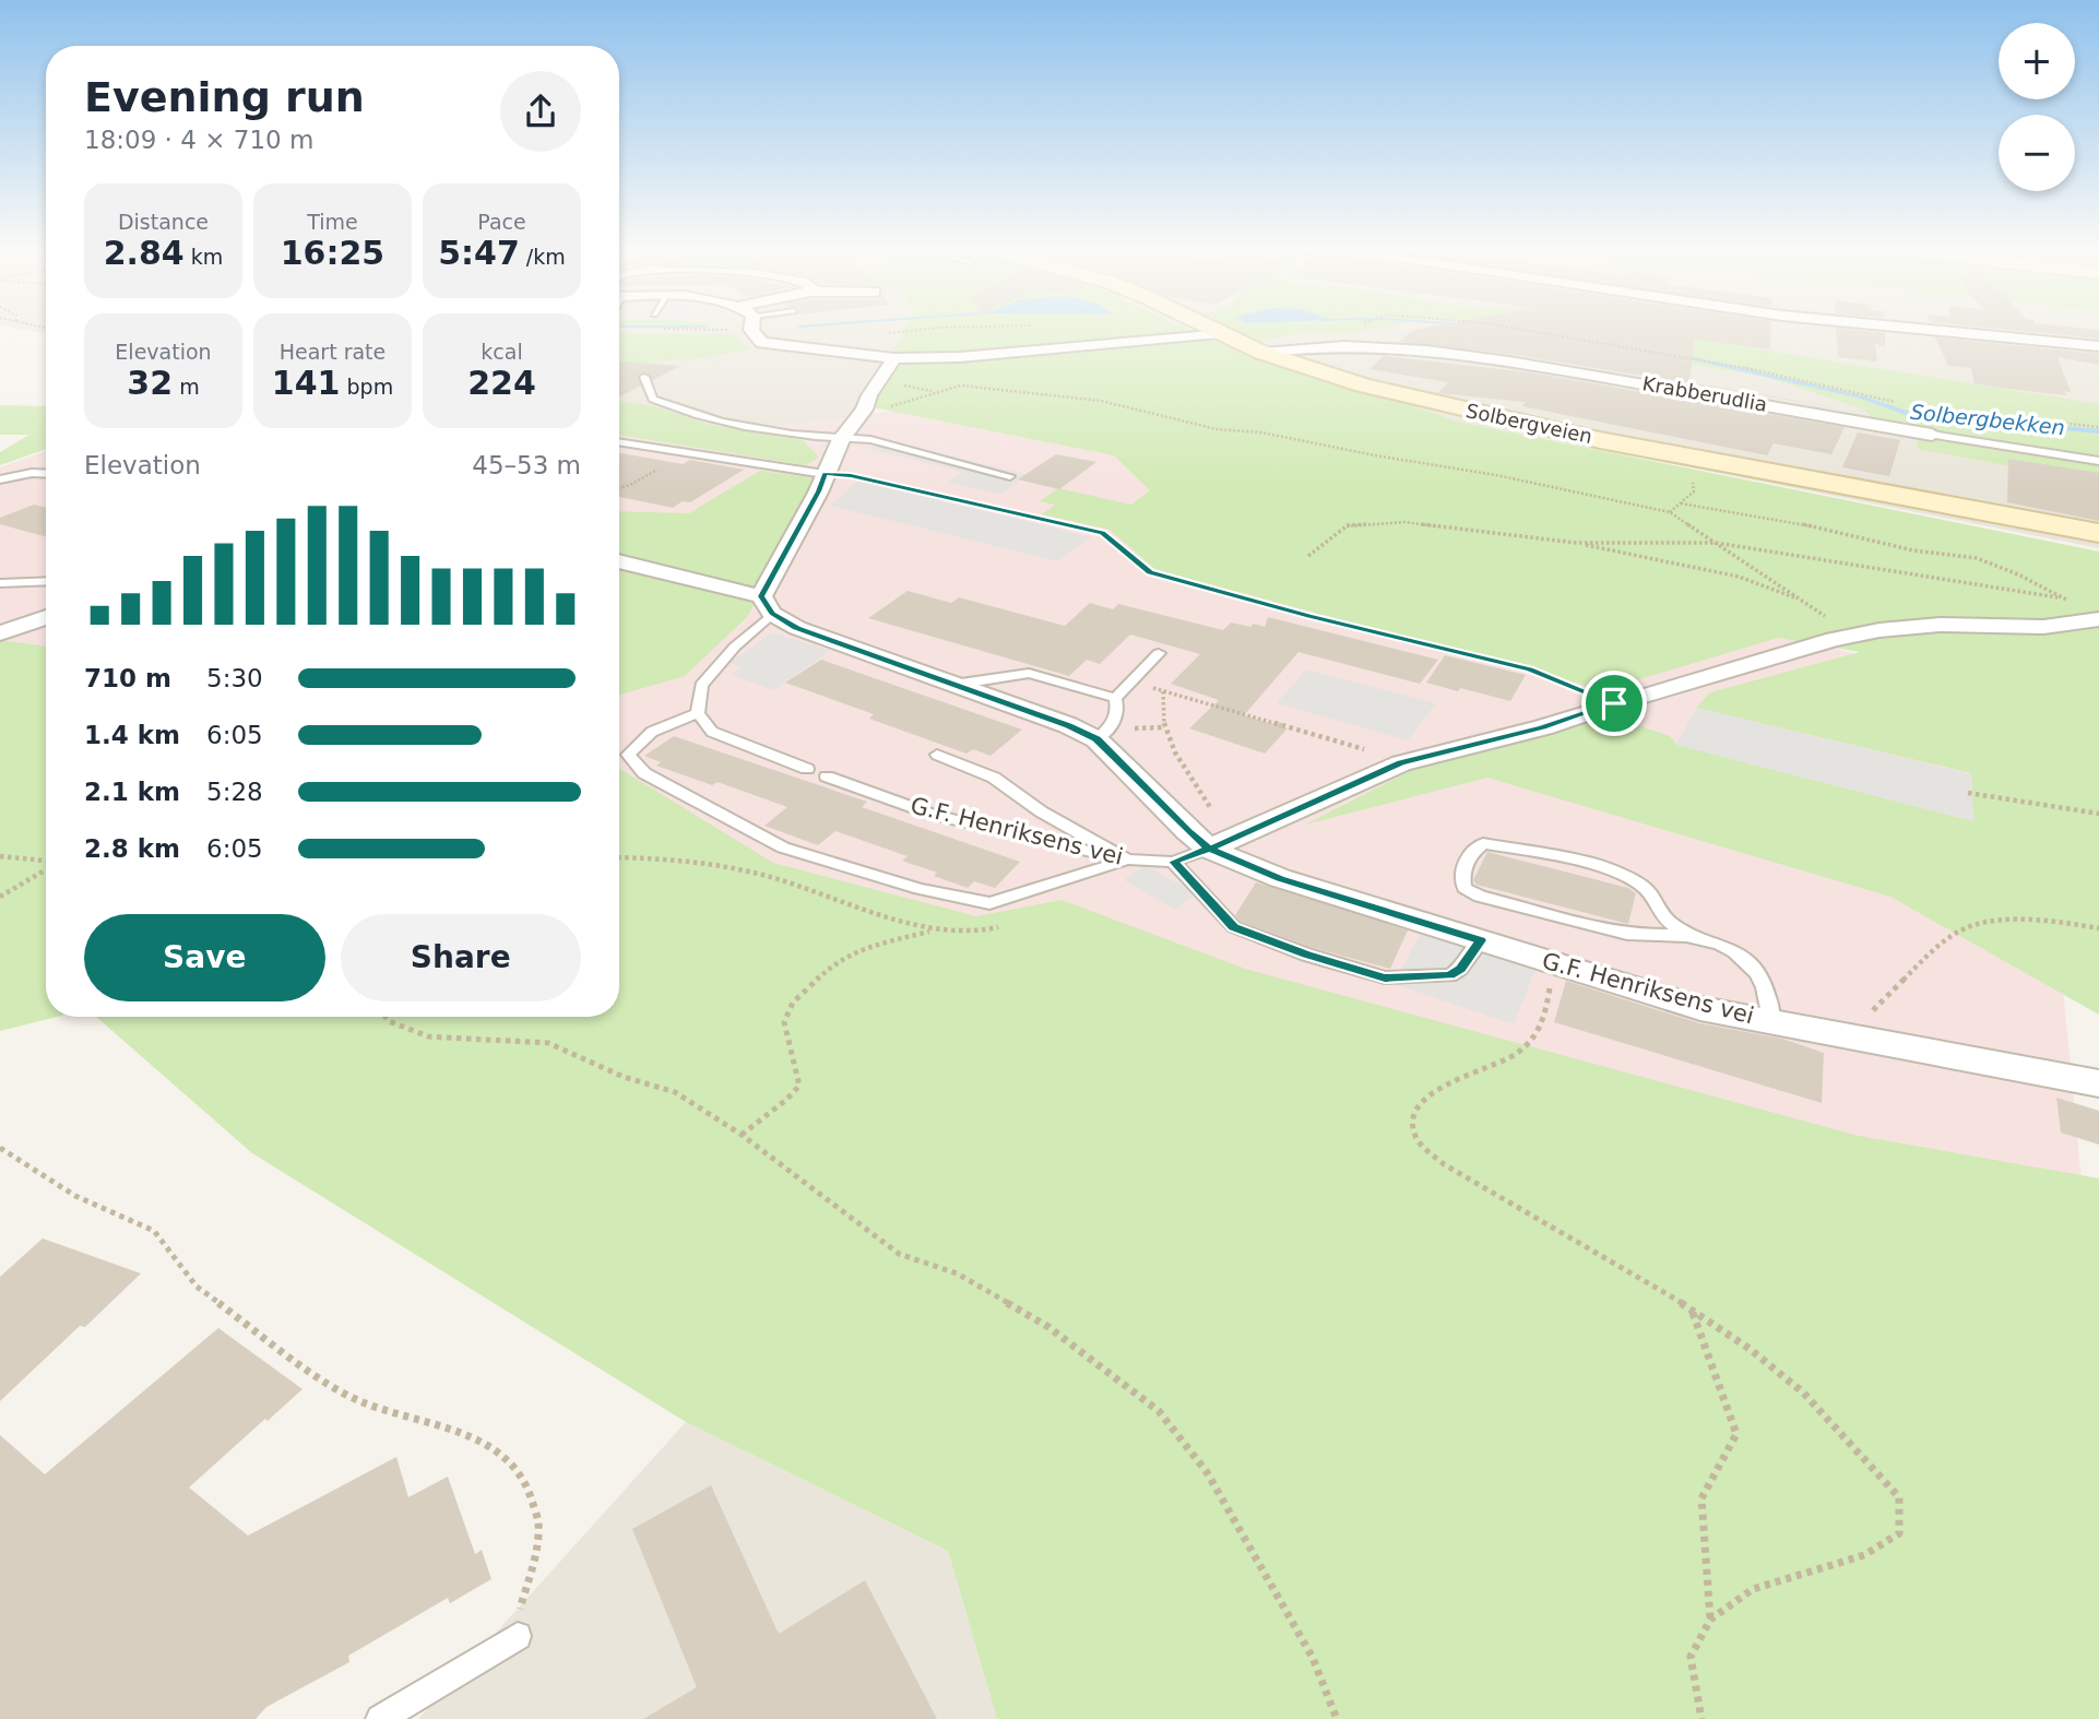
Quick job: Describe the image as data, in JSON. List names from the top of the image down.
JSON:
{
  "streets": {
    "street": ["Krabberudlia", "Solbergveien", "G.F. Henriksens vei"]
  },
  "crossings": [
    ["Krabberudlia", "Solbergveien"]
  ],
  "water": ["Solbergbekken"],
  "page": {
    "map_buttons": ["+", "−"],
    "heading": ["Evening run", "18:09 · 4 × 710 m"],
    "stats": [
      ["Distance", "2.84 km"],
      ["Time", "16:25"],
      ["Pace", "5:47 /km"],
      ["Elevation", "32 m"],
      ["Heart rate", "141 bpm"],
      ["kcal", "224"]
    ],
    "chart": ["Elevation", "45–53 m"],
    "list": [
      {
        "name": "710 m",
        "note": "5:30"
      },
      {
        "name": "1.4 km",
        "note": "6:05"
      },
      {
        "name": "2.1 km",
        "note": "5:28"
      },
      {
        "name": "2.8 km",
        "note": "6:05"
      }
    ],
    "buttons": ["Save", "Share"]
  }
}
